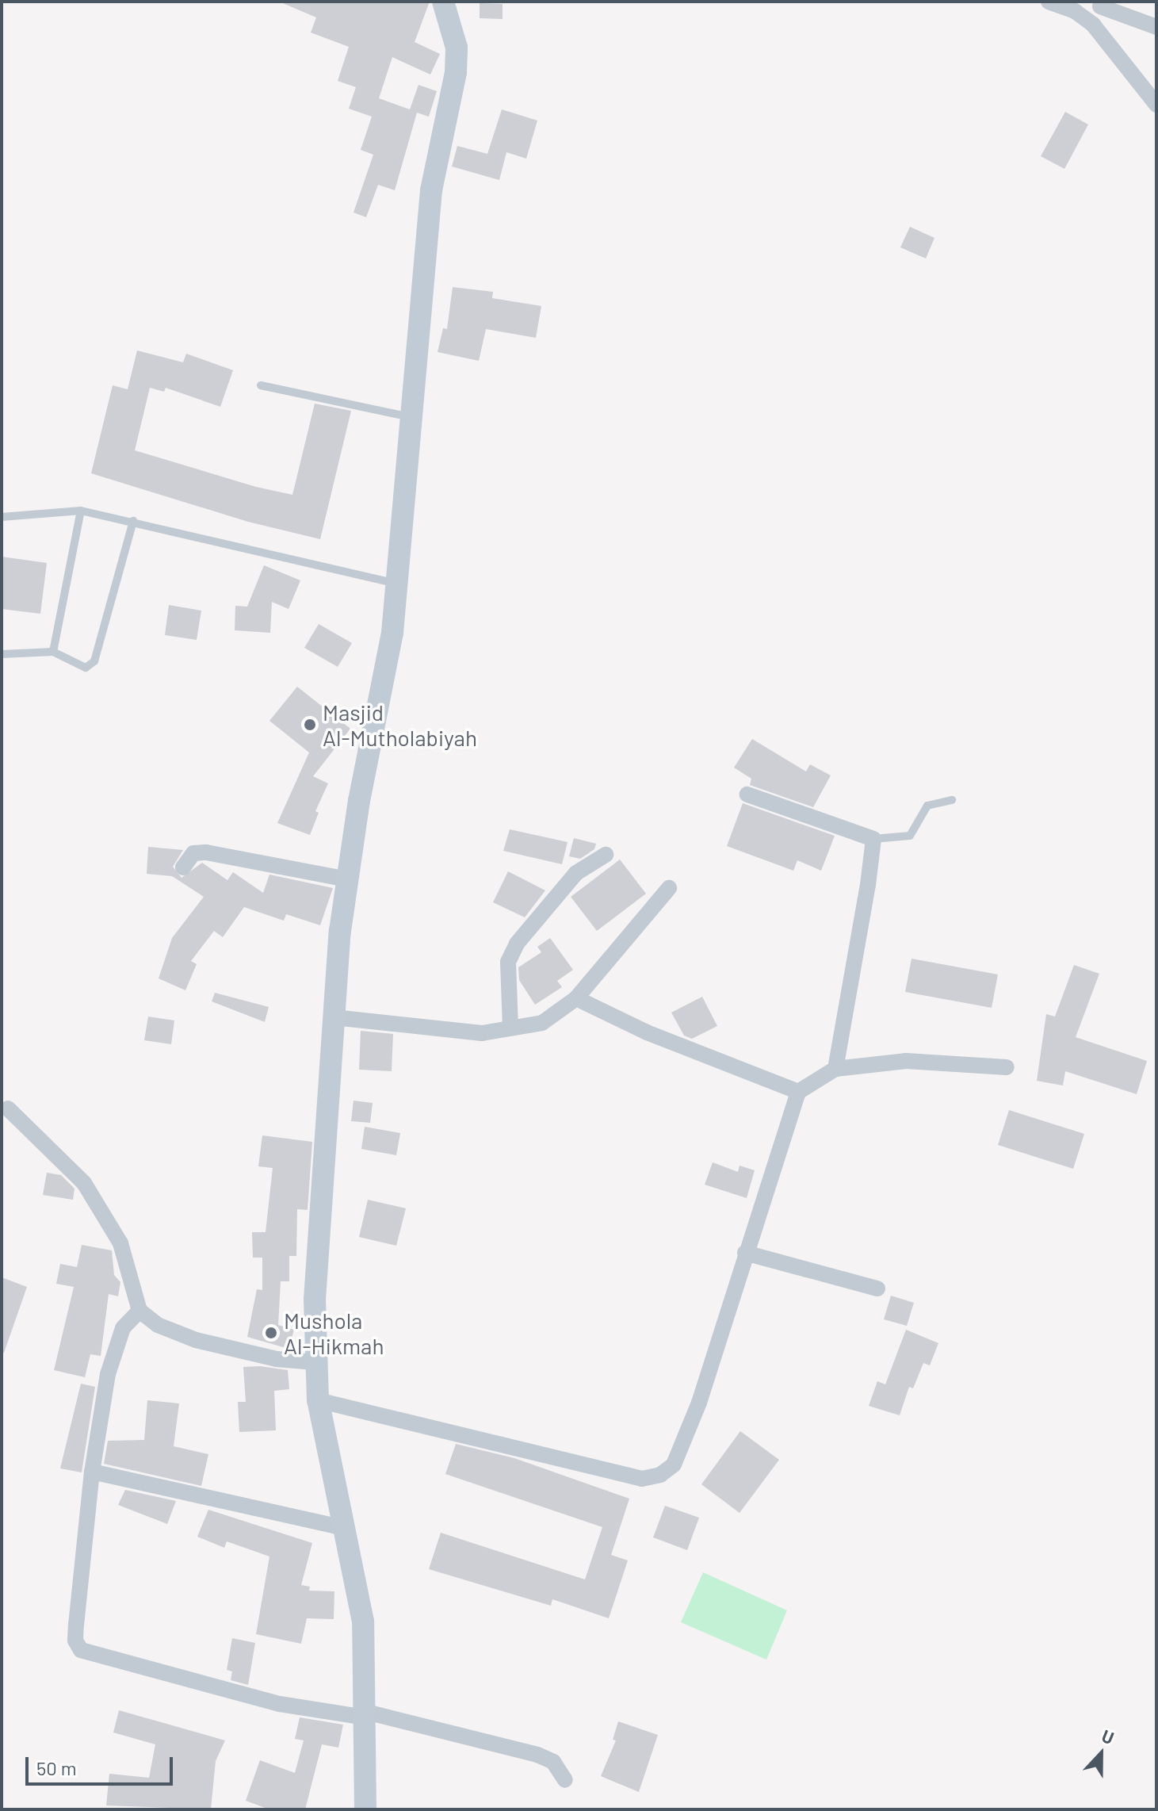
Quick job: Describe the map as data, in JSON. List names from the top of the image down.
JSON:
{
  "places": ["Masjid Al-Mutholabiyah", "Mushola Al-Hikmah"],
  "scale_bar": "50 m",
  "north": "top"
}
